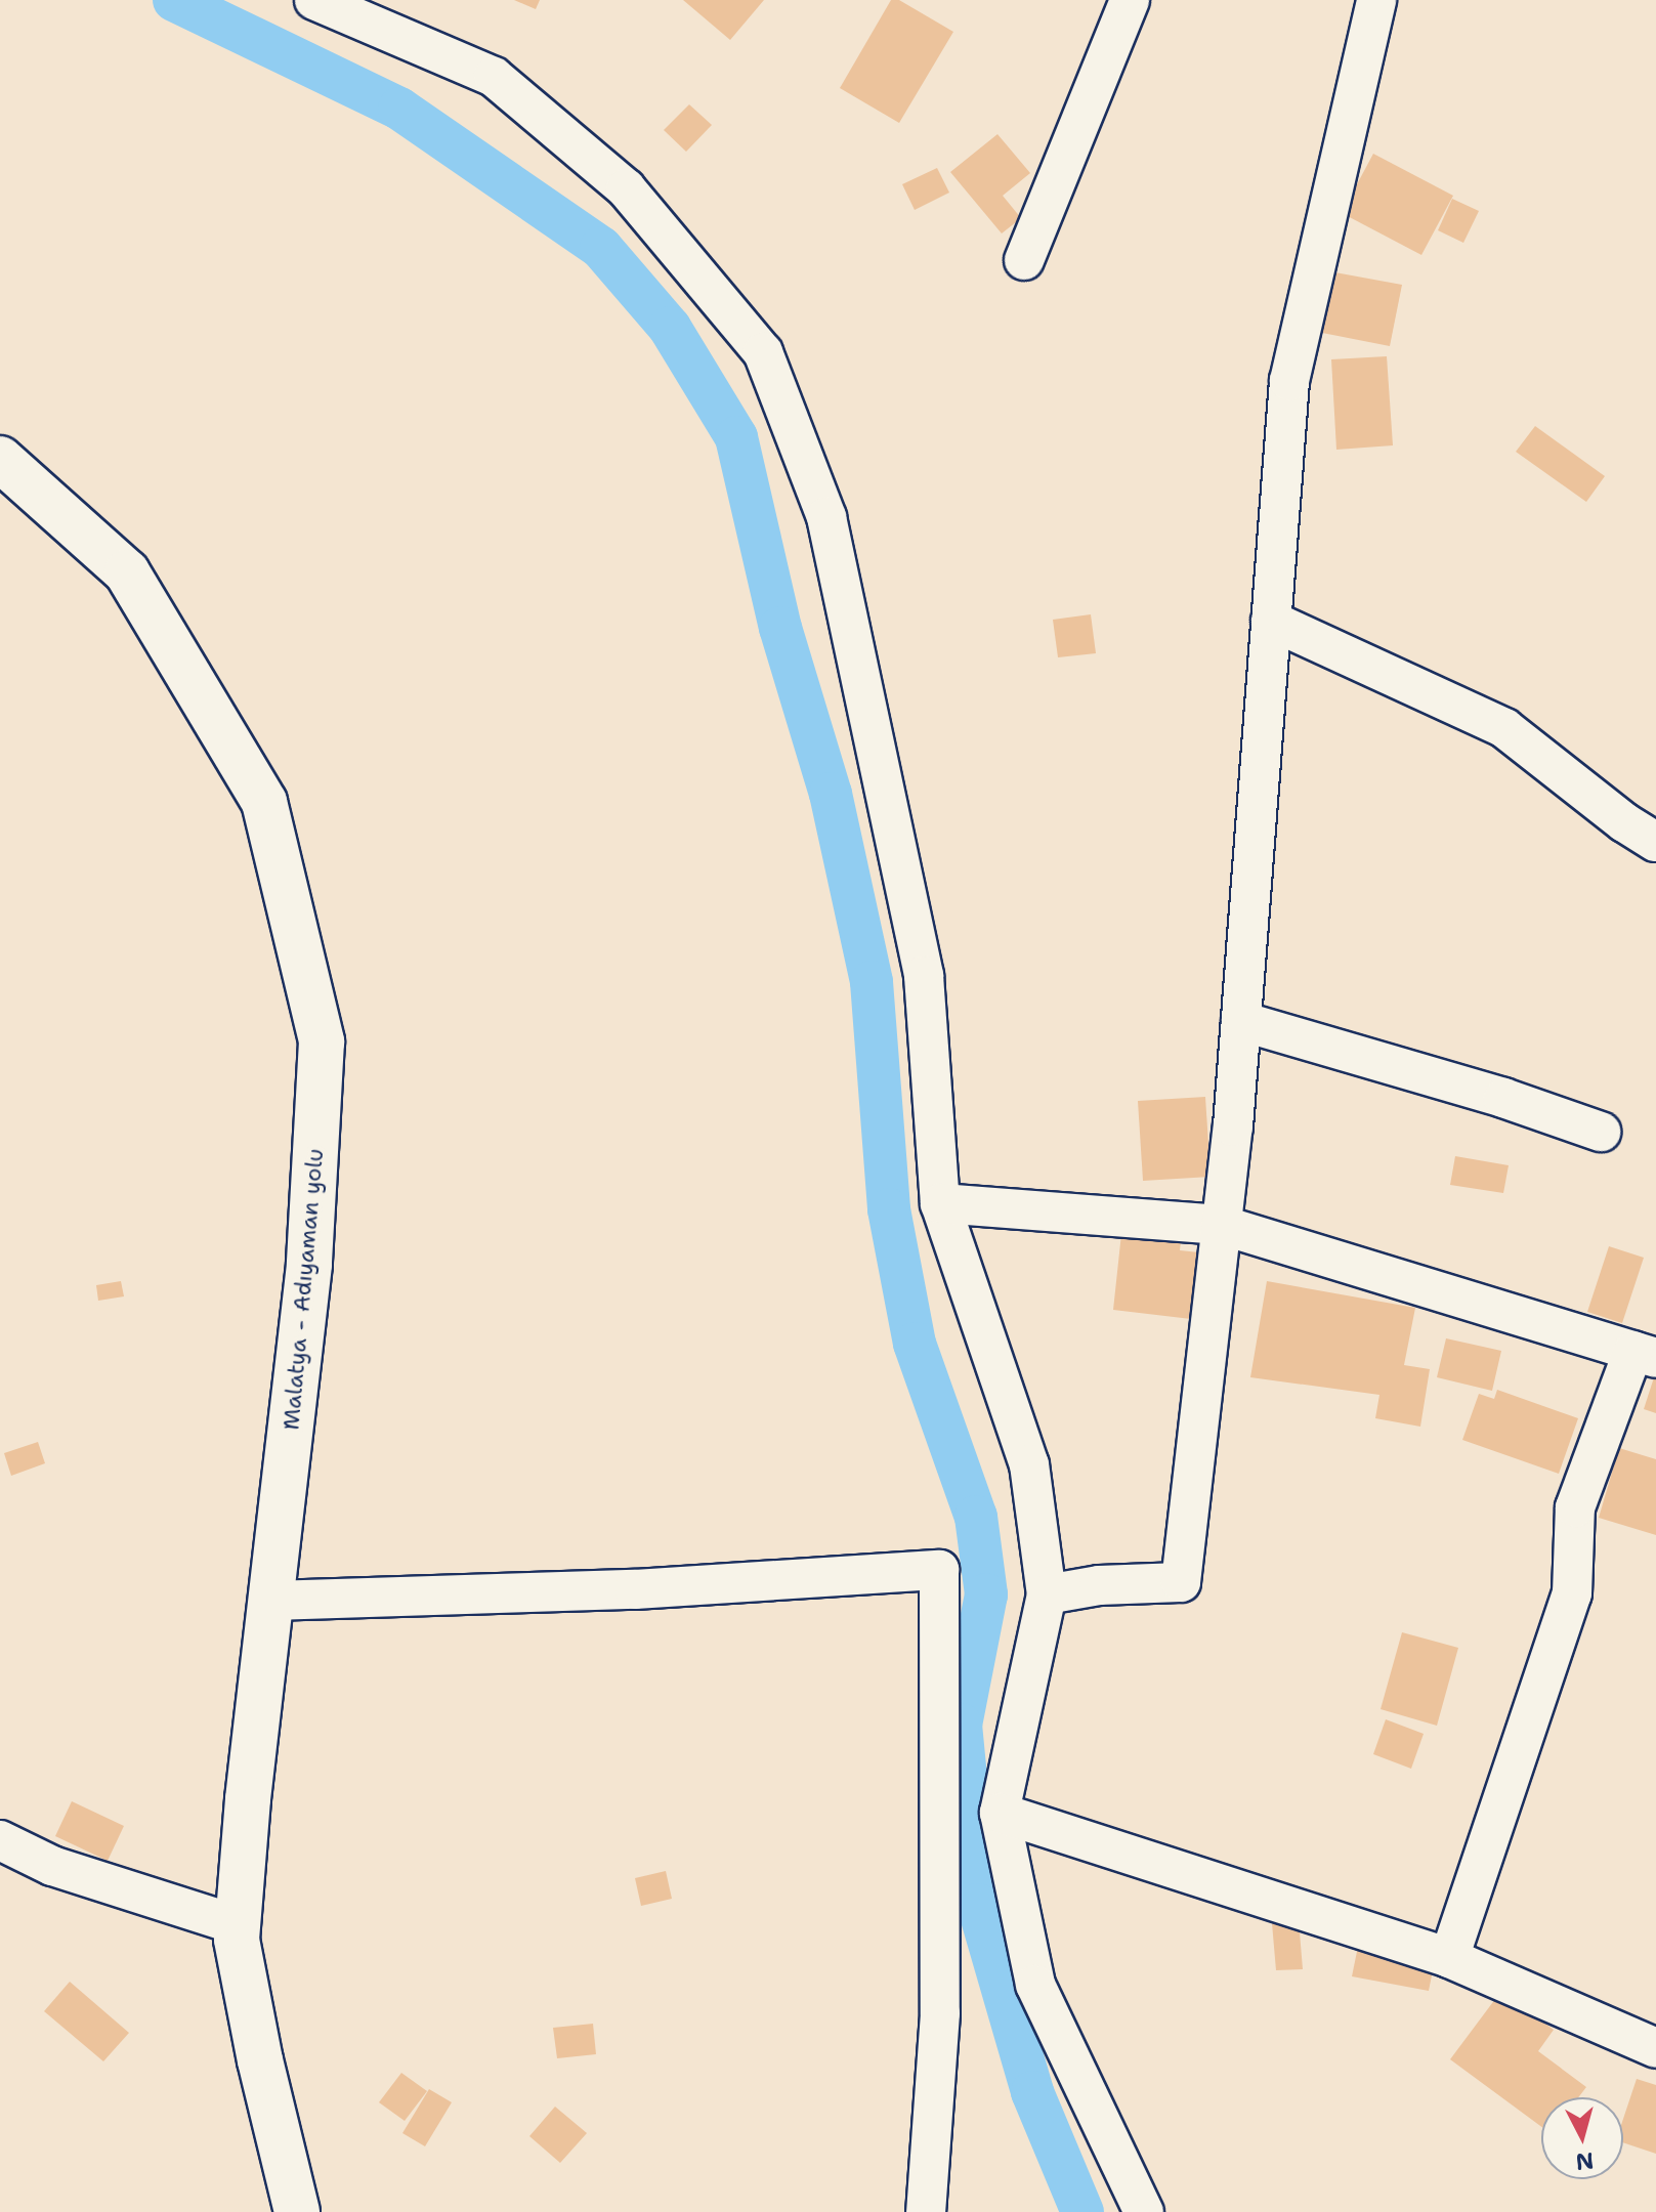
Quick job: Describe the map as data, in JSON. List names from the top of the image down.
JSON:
{
  "streets": {
    "main road": ["Malatya - Adıyaman yolu"]
  },
  "north": "bottom"
}
